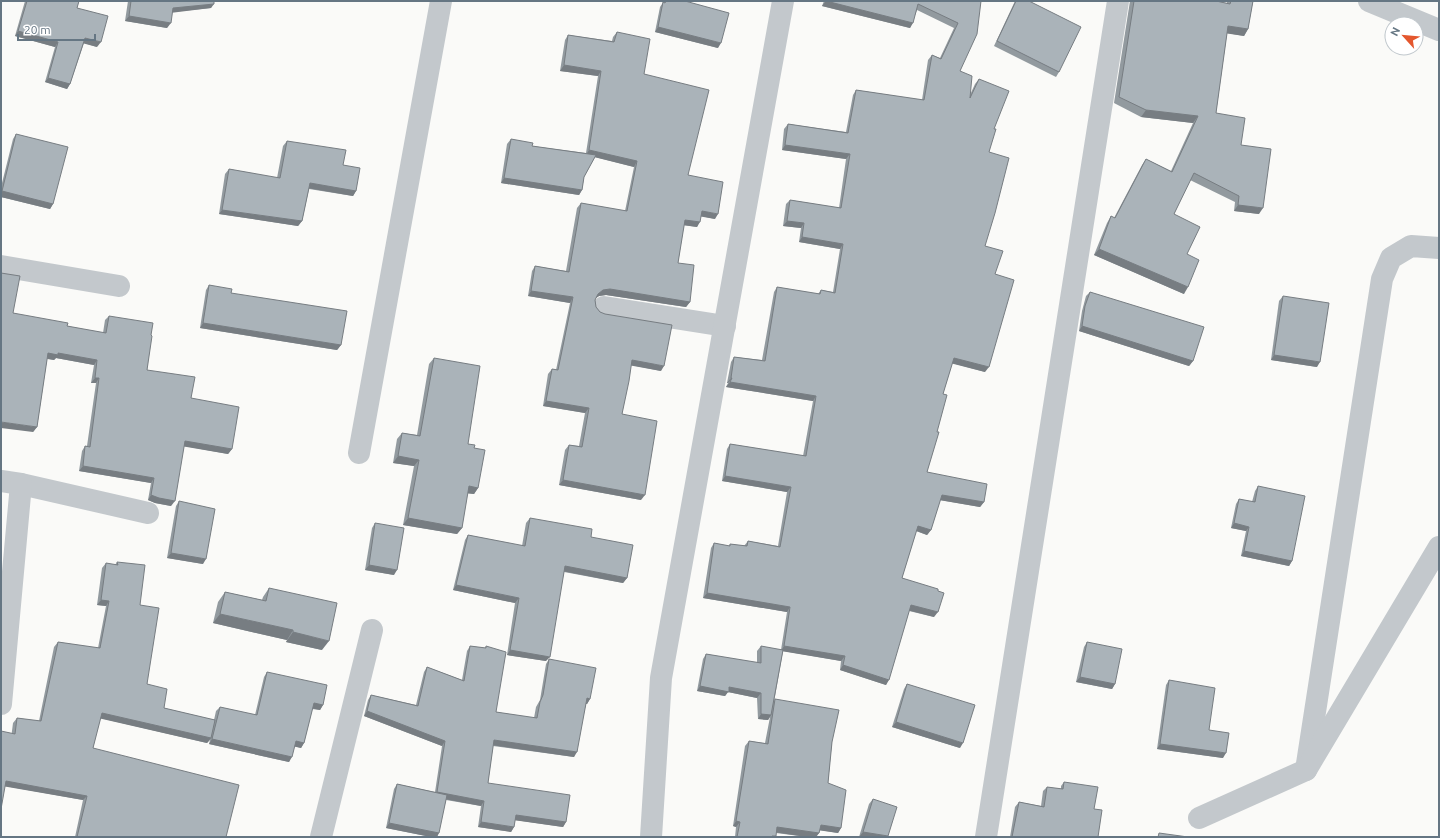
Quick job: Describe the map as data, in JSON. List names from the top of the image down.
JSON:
{
  "scale_bar": "20 m",
  "north": "top left"
}
